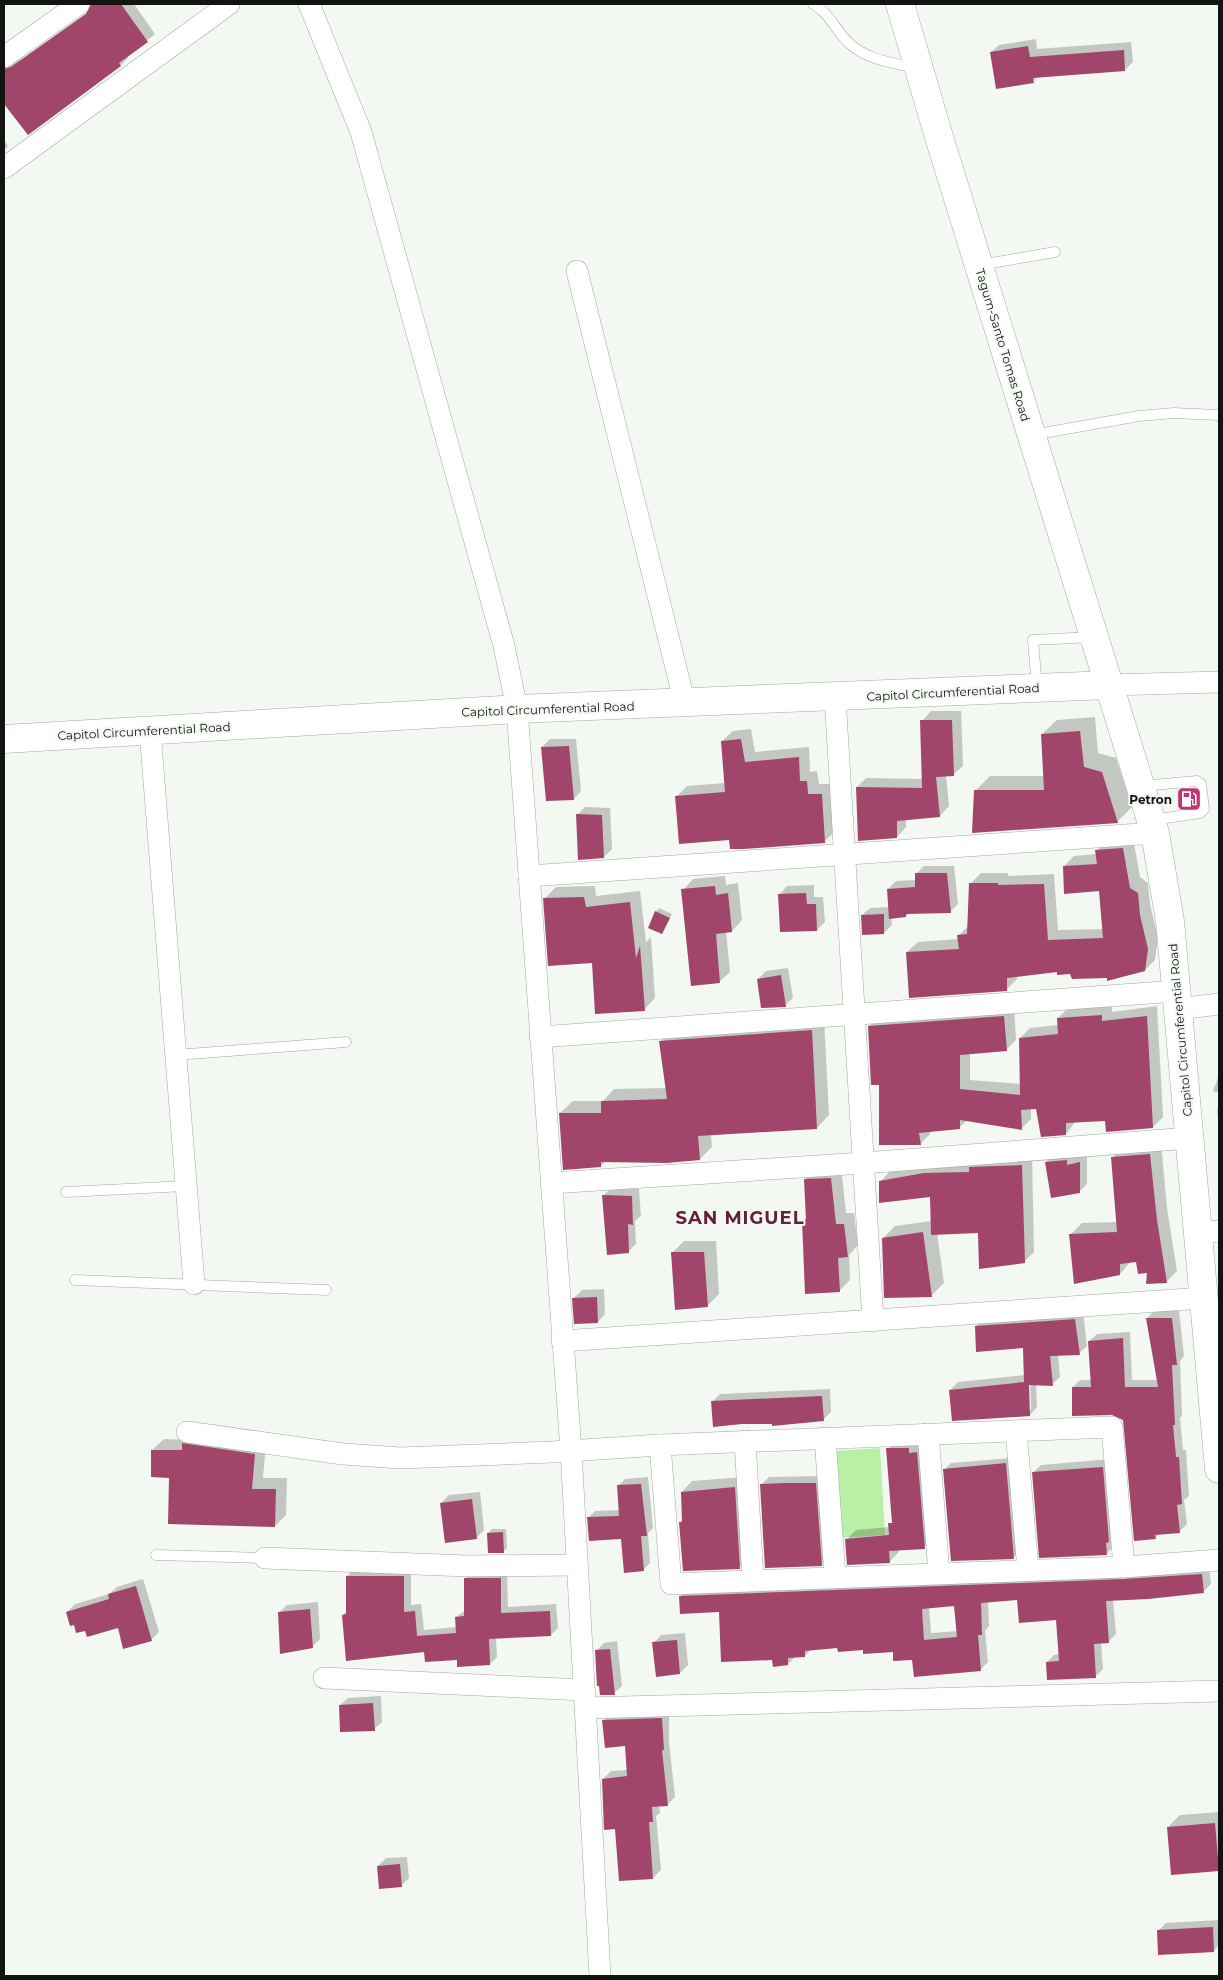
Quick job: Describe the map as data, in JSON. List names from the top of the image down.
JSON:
{
  "streets": {
    "main road": ["Tagum-Santo Tomas Road", "Capitol Circumferential Road"]
  },
  "crossings": [
    ["Tagum-Santo Tomas Road", "Capitol Circumferential Road"]
  ],
  "districts": ["SAN MIGUEL"],
  "places": {
    "fuel station": ["Petron"]
  }
}
